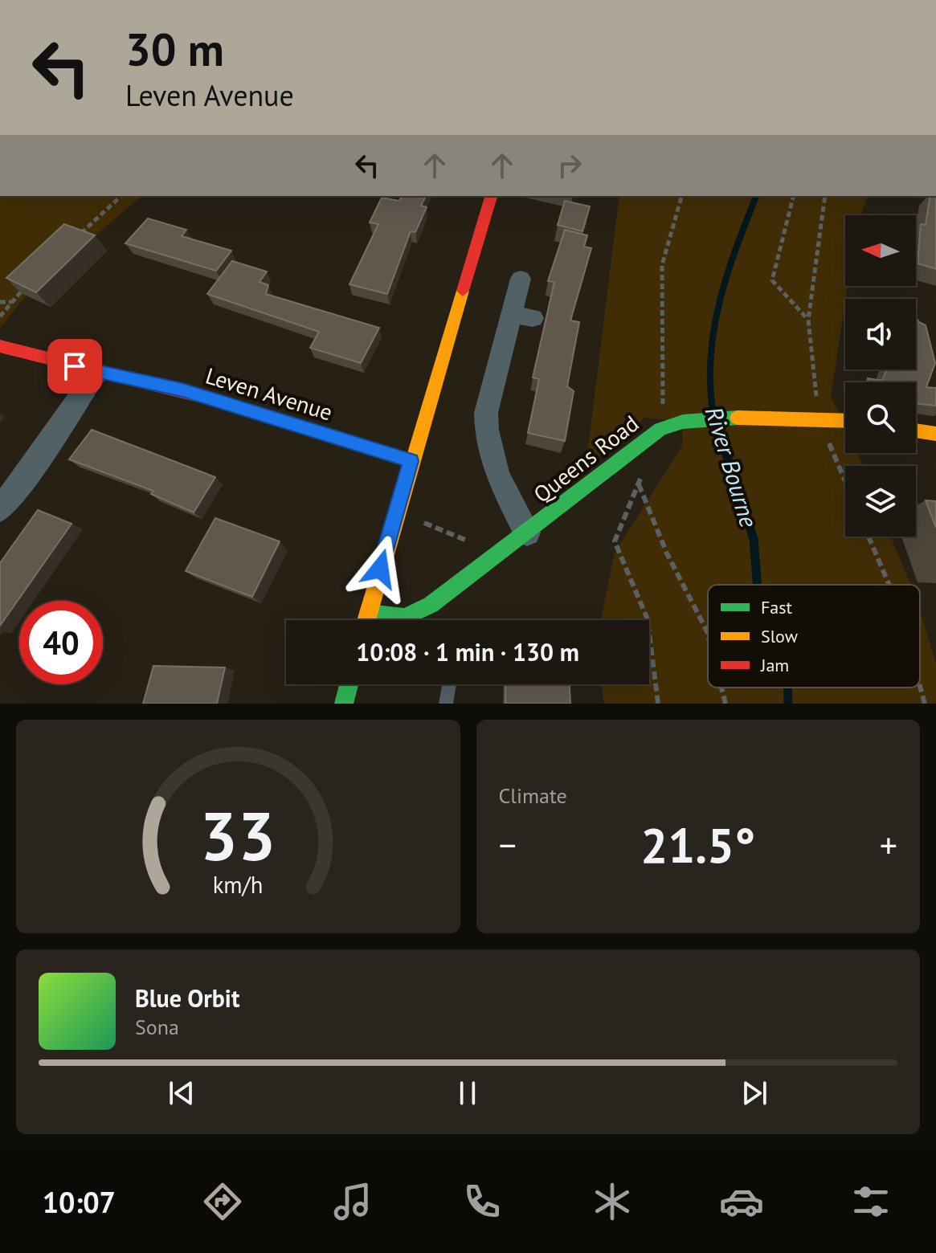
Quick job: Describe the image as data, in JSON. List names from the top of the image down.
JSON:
{
  "streets": {
    "street": ["Leven Avenue", "Queens Road"]
  },
  "water": ["River Bourne"],
  "legend": ["Fast", "Slow", "Jam"],
  "north": "left",
  "page": {
    "turn": ["30 m", "Leven Avenue"],
    "limit": "40",
    "trip": "10:08 · 1 min · 130 m",
    "tile": "Climate",
    "heat": ["−", "21.5°", "+"],
    "song": ["Blue Orbit", "Sona"],
    "tabs": "10:07",
    "gauge": ["33", "km/h"]
  }
}
